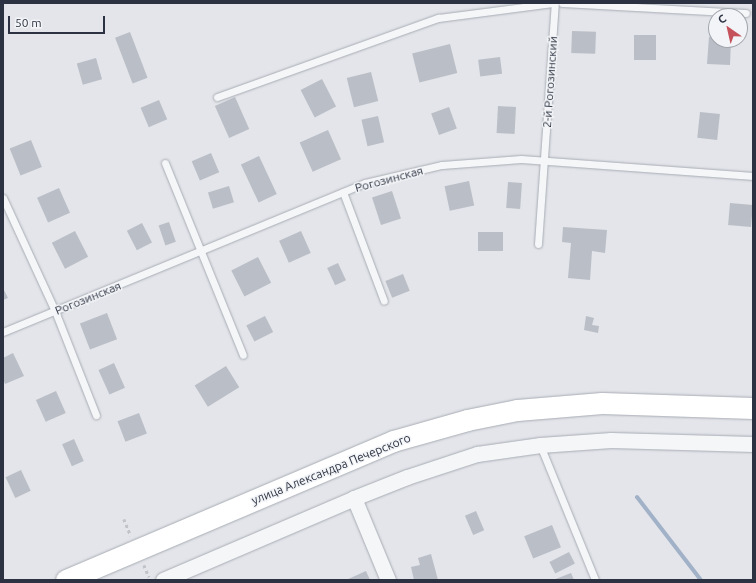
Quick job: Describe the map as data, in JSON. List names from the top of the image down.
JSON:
{
  "streets": {
    "main road": ["улица Александра Печерского"],
    "lane": ["2-й Рогозинский", "Рогозинская"]
  },
  "crossings": [
    ["2-й Рогозинский", "Рогозинская"]
  ],
  "scale_bar": "50 m",
  "north": "top left"
}
